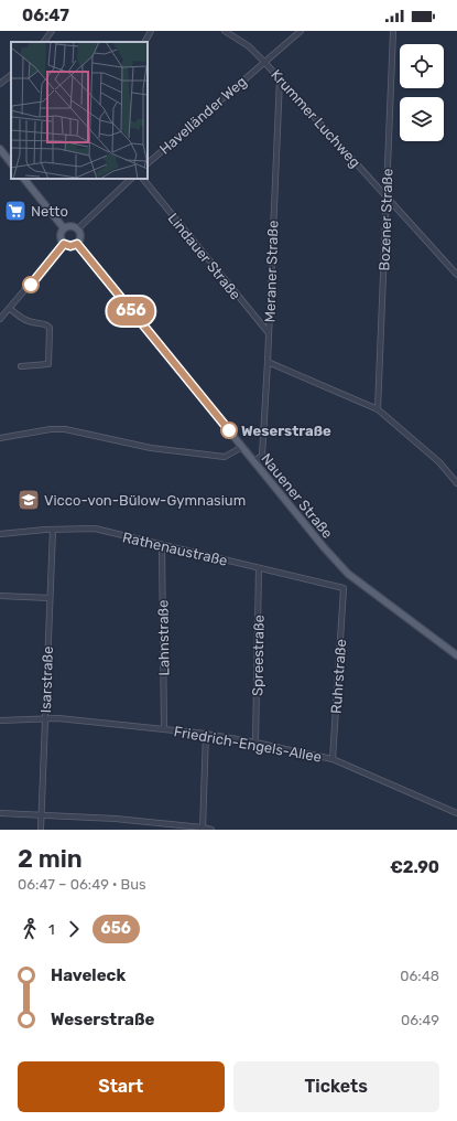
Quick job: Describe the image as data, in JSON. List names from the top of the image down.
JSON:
{
  "streets": {
    "main road": ["Nauener Straße"],
    "street": [
      "Havelländer Weg",
      "Krummer Luchweg",
      "Bozener Straße",
      "Lindauer Straße",
      "Meraner Straße",
      "Rathenaustraße",
      "Lahnstraße",
      "Spreestraße",
      "Ruhrstraße",
      "Isarstraße",
      "Friedrich-Engels-Allee"
    ]
  },
  "crossings": [
    ["Havelländer Weg", "Krummer Luchweg"],
    ["Krummer Luchweg", "Bozener Straße"],
    ["Krummer Luchweg", "Meraner Straße"],
    ["Lindauer Straße", "Meraner Straße"],
    ["Meraner Straße", "Nauener Straße"],
    ["Rathenaustraße", "Lahnstraße"],
    ["Rathenaustraße", "Spreestraße"],
    ["Rathenaustraße", "Ruhrstraße"],
    ["Rathenaustraße", "Isarstraße"],
    ["Lahnstraße", "Friedrich-Engels-Allee"],
    ["Spreestraße", "Friedrich-Engels-Allee"],
    ["Ruhrstraße", "Friedrich-Engels-Allee"],
    ["Isarstraße", "Friedrich-Engels-Allee"]
  ],
  "places": {
    "supermarket": ["Netto"],
    "other": ["Weserstraße"],
    "school or university": ["Vicco-von-Bülow-Gymnasium"]
  },
  "lines": ["bus line 656"],
  "page": {
    "status": "06:47",
    "on_map": "656",
    "heading": ["2 min", "06:47 – 06:49 · Bus", "€2.90"],
    "legs": ["1", "656"],
    "list": [
      {
        "name": "Haveleck",
        "value": "06:48"
      },
      {
        "name": "Weserstraße",
        "value": "06:49"
      }
    ],
    "buttons": ["Start", "Tickets"]
  }
}
